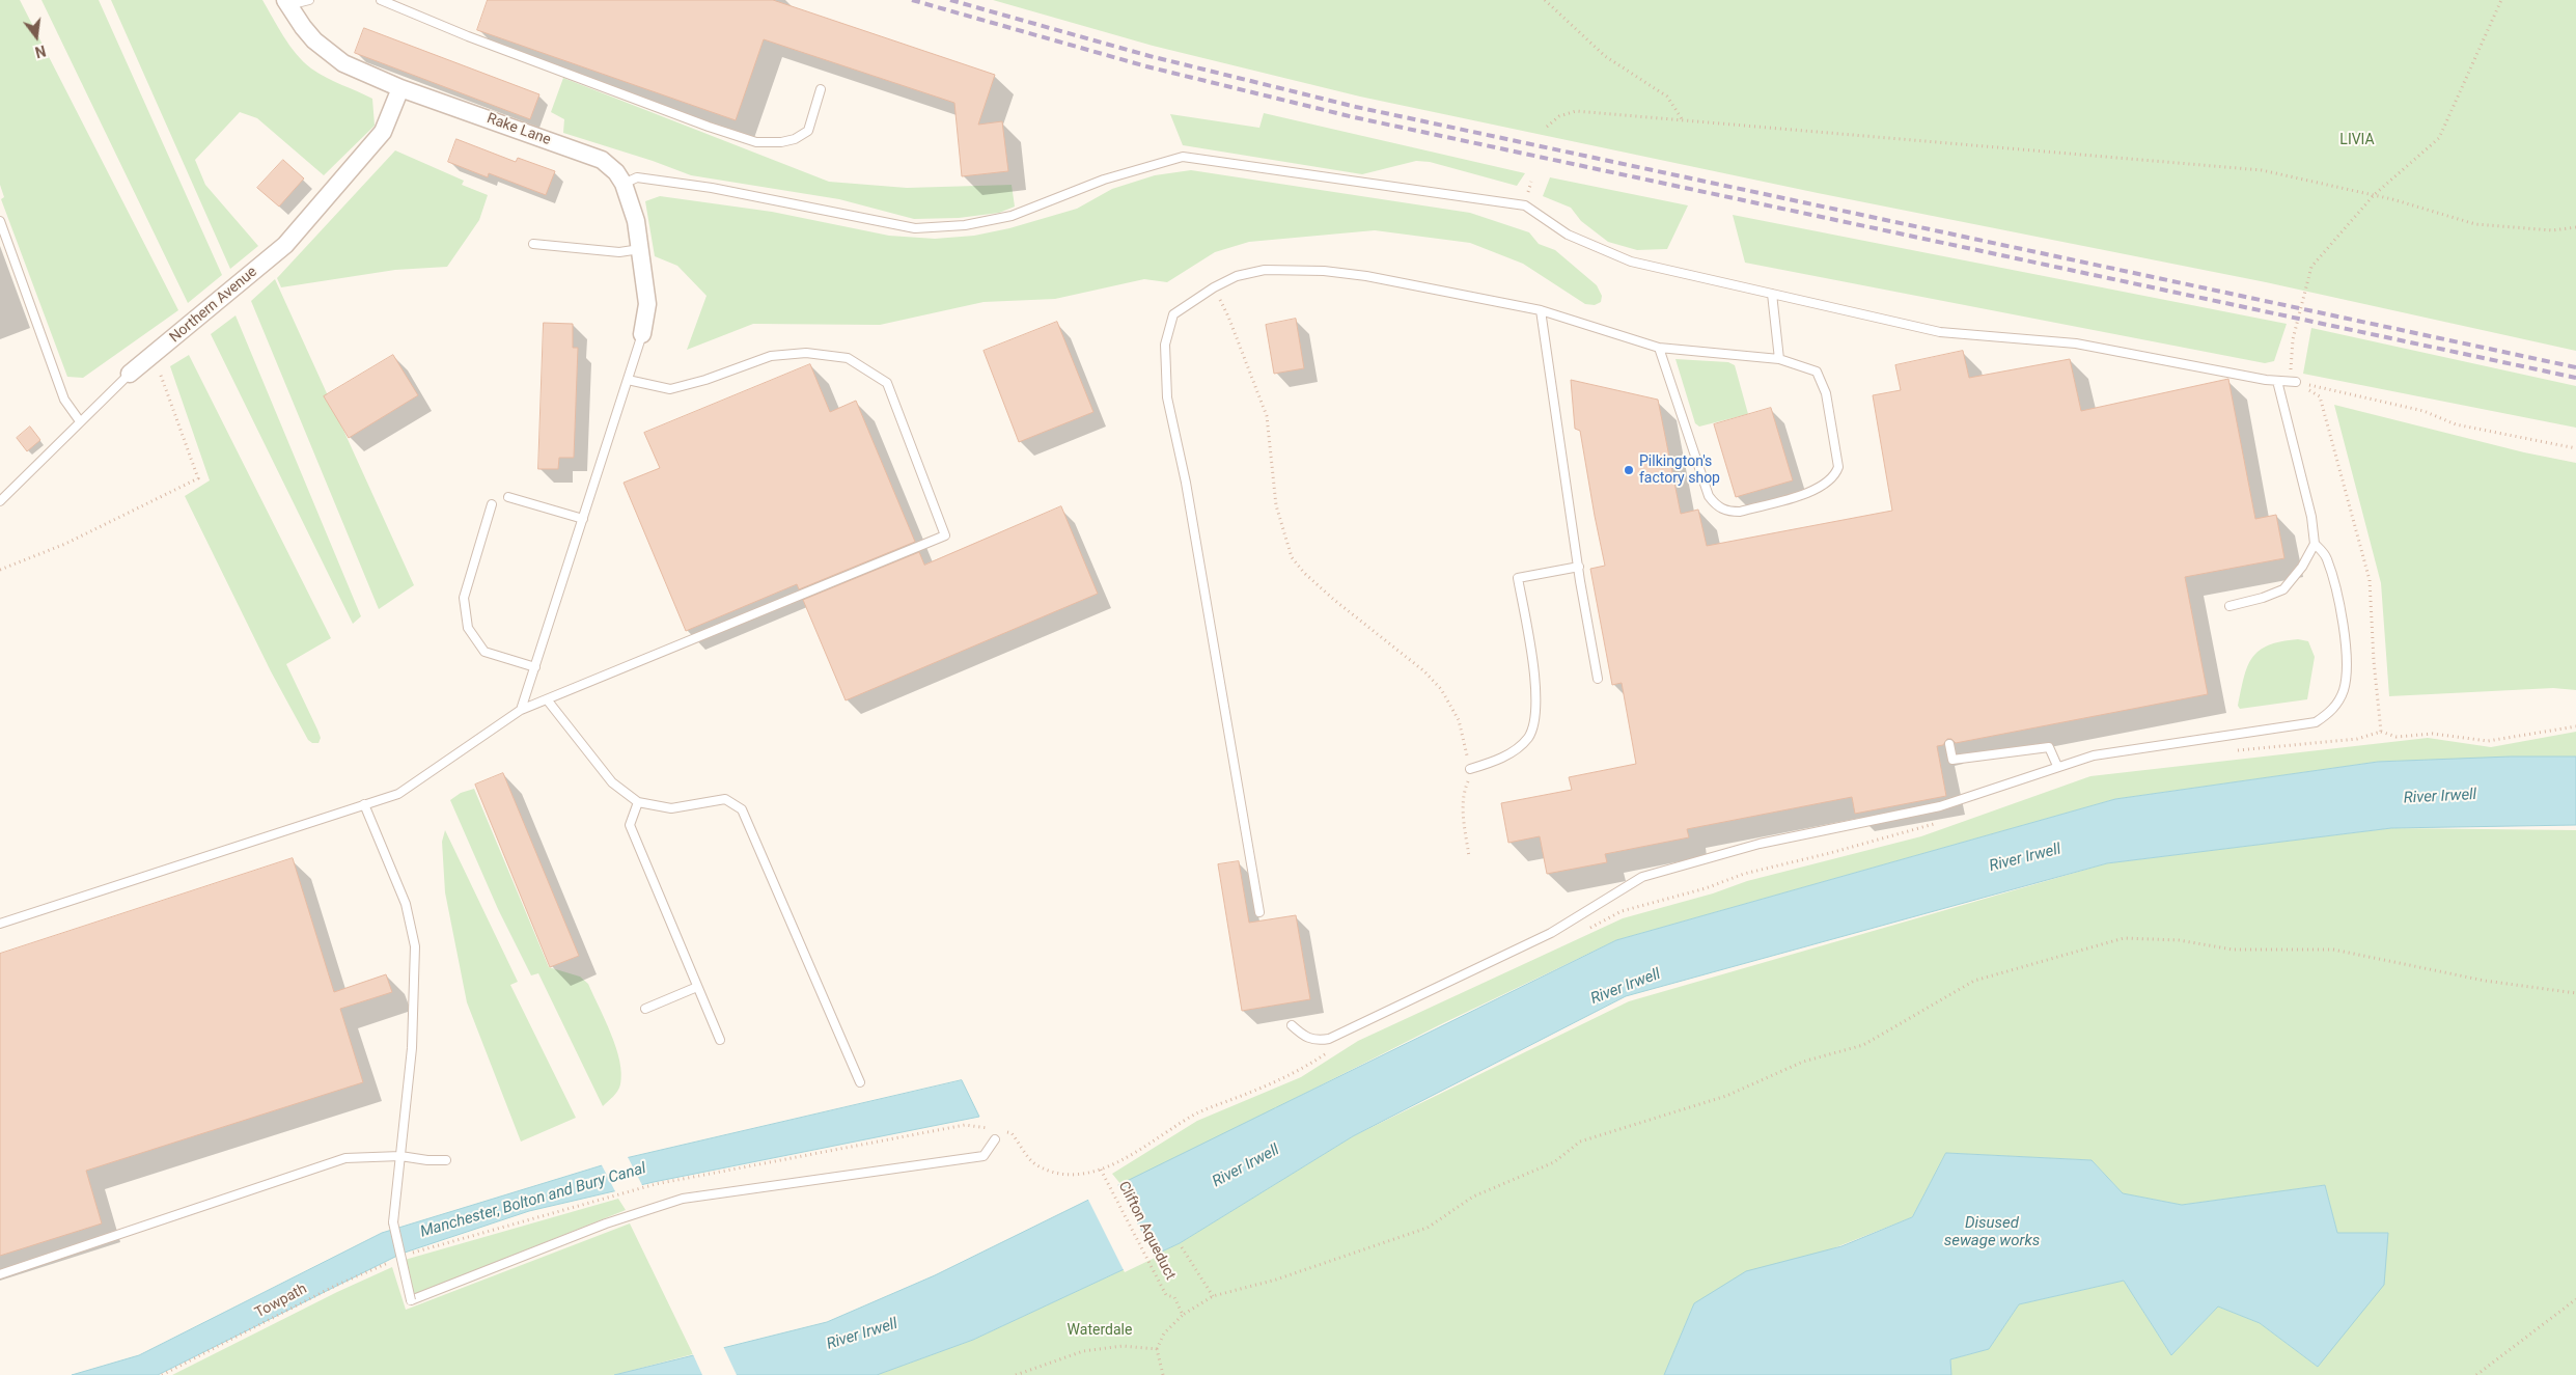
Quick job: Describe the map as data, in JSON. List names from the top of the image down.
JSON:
{
  "streets": {
    "street": ["Rake Lane", "Northern Avenue"],
    "path": ["Clifton Aqueduct", "Towpath"]
  },
  "crossings": [
    ["Rake Lane", "Northern Avenue"]
  ],
  "water": ["River Irwell", "Manchester, Bolton and Bury Canal", "Disused sewage works"],
  "parks": ["LIVIA", "Waterdale"],
  "places": ["Pilkington's factory shop"],
  "north": "bottom"
}
